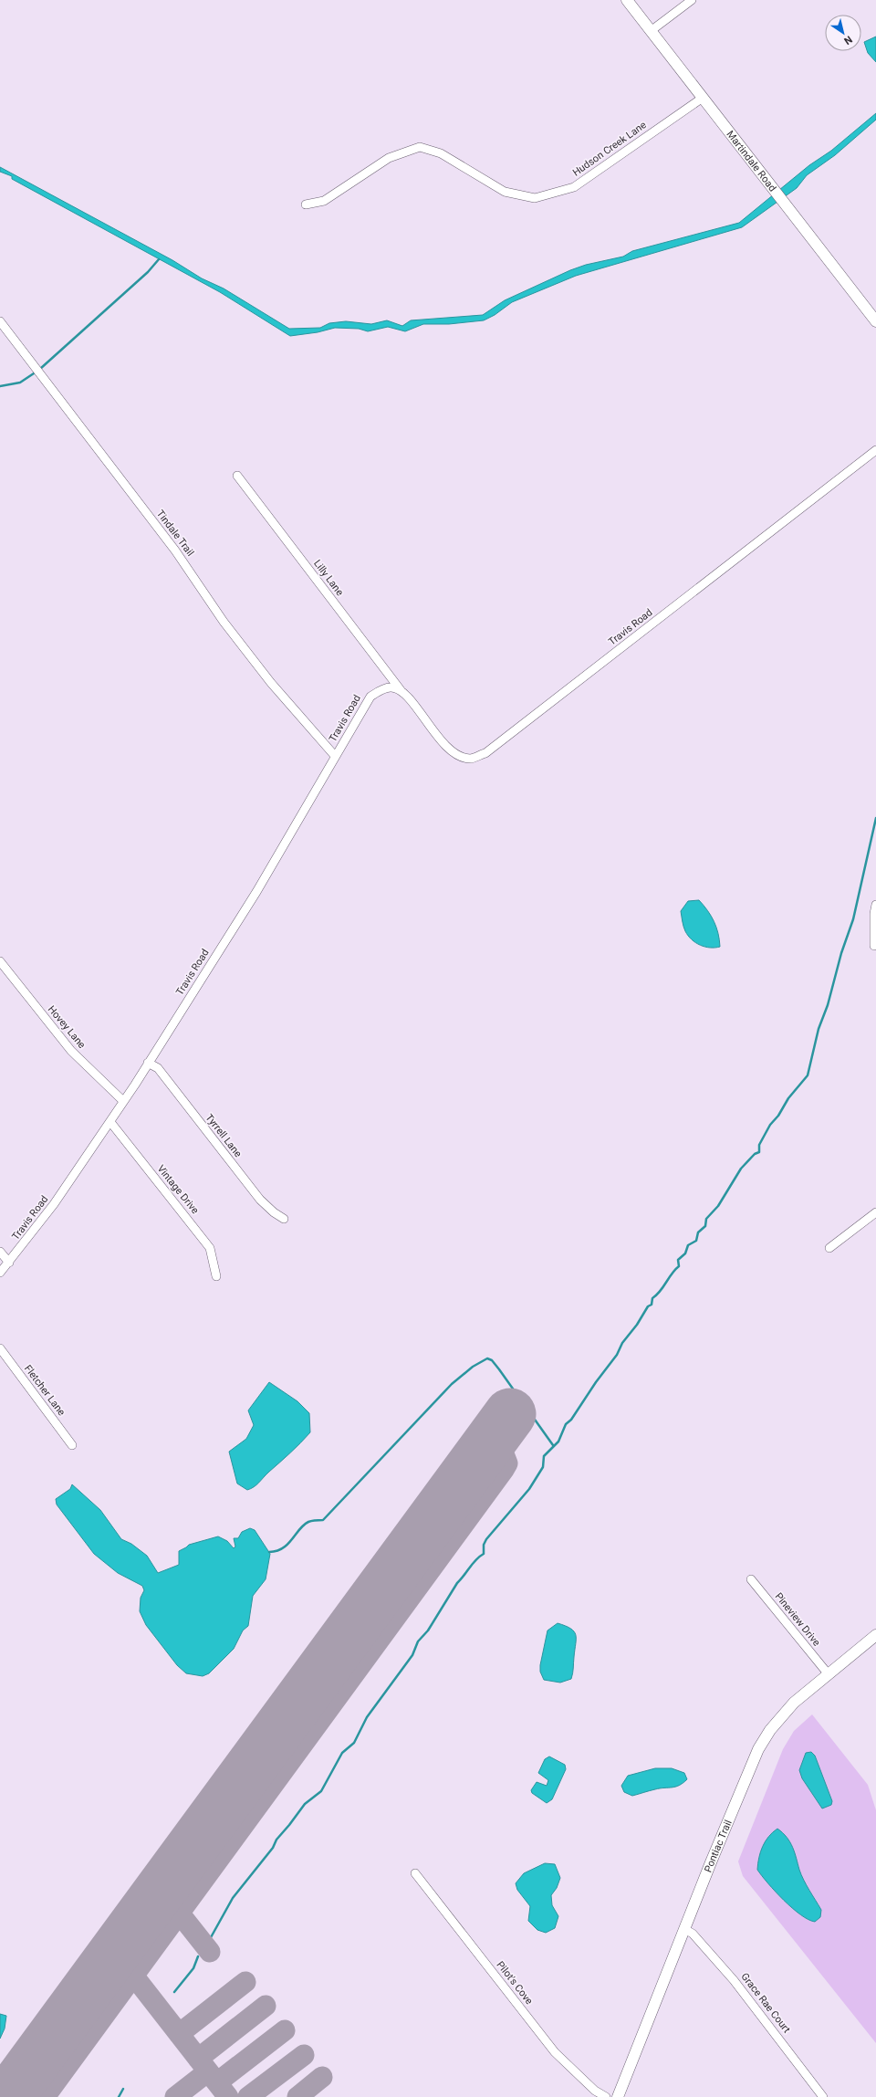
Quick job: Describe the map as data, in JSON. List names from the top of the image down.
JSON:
{
  "streets": {
    "main road": ["Martindale Road", "Pontiac Trail"],
    "street": [
      "Hudson Creek Lane",
      "Tindale Trail",
      "Lilly Lane",
      "Travis Road",
      "Hovey Lane",
      "Tyrrell Lane",
      "Vintage Drive",
      "Fletcher Lane",
      "Pineview Drive",
      "Pilot's Cove",
      "Grace Rae Court"
    ]
  },
  "crossings": [
    ["Hudson Creek Lane", "Martindale Road"],
    ["Tindale Trail", "Travis Road"],
    ["Lilly Lane", "Travis Road"],
    ["Travis Road", "Hovey Lane"],
    ["Travis Road", "Tyrrell Lane"],
    ["Travis Road", "Vintage Drive"],
    ["Pineview Drive", "Pontiac Trail"],
    ["Pontiac Trail", "Grace Rae Court"]
  ],
  "north": "bottom right"
}
